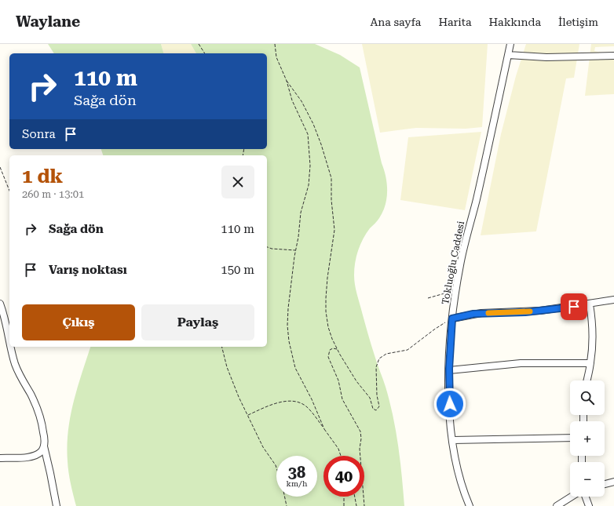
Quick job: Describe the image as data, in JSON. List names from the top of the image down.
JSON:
{
  "streets": {
    "street": ["Tokluoğlu Caddesi"]
  },
  "page": {
    "header": "Waylane",
    "nav": [
      "Ana sayfa",
      "Harita",
      "Hakkında",
      "İletişim"
    ],
    "turn": ["110 m", "Sağa dön"],
    "then": "Sonra",
    "heading": ["1 dk", "260 m · 13:01"],
    "list": [
      {
        "name": "Sağa dön",
        "value": "110 m"
      },
      {
        "name": "Varış noktası",
        "value": "150 m"
      }
    ],
    "buttons": ["Çıkış", "Paylaş"],
    "map_buttons": ["+", "−"],
    "speed": "38 km/h",
    "limit": "40"
  }
}
